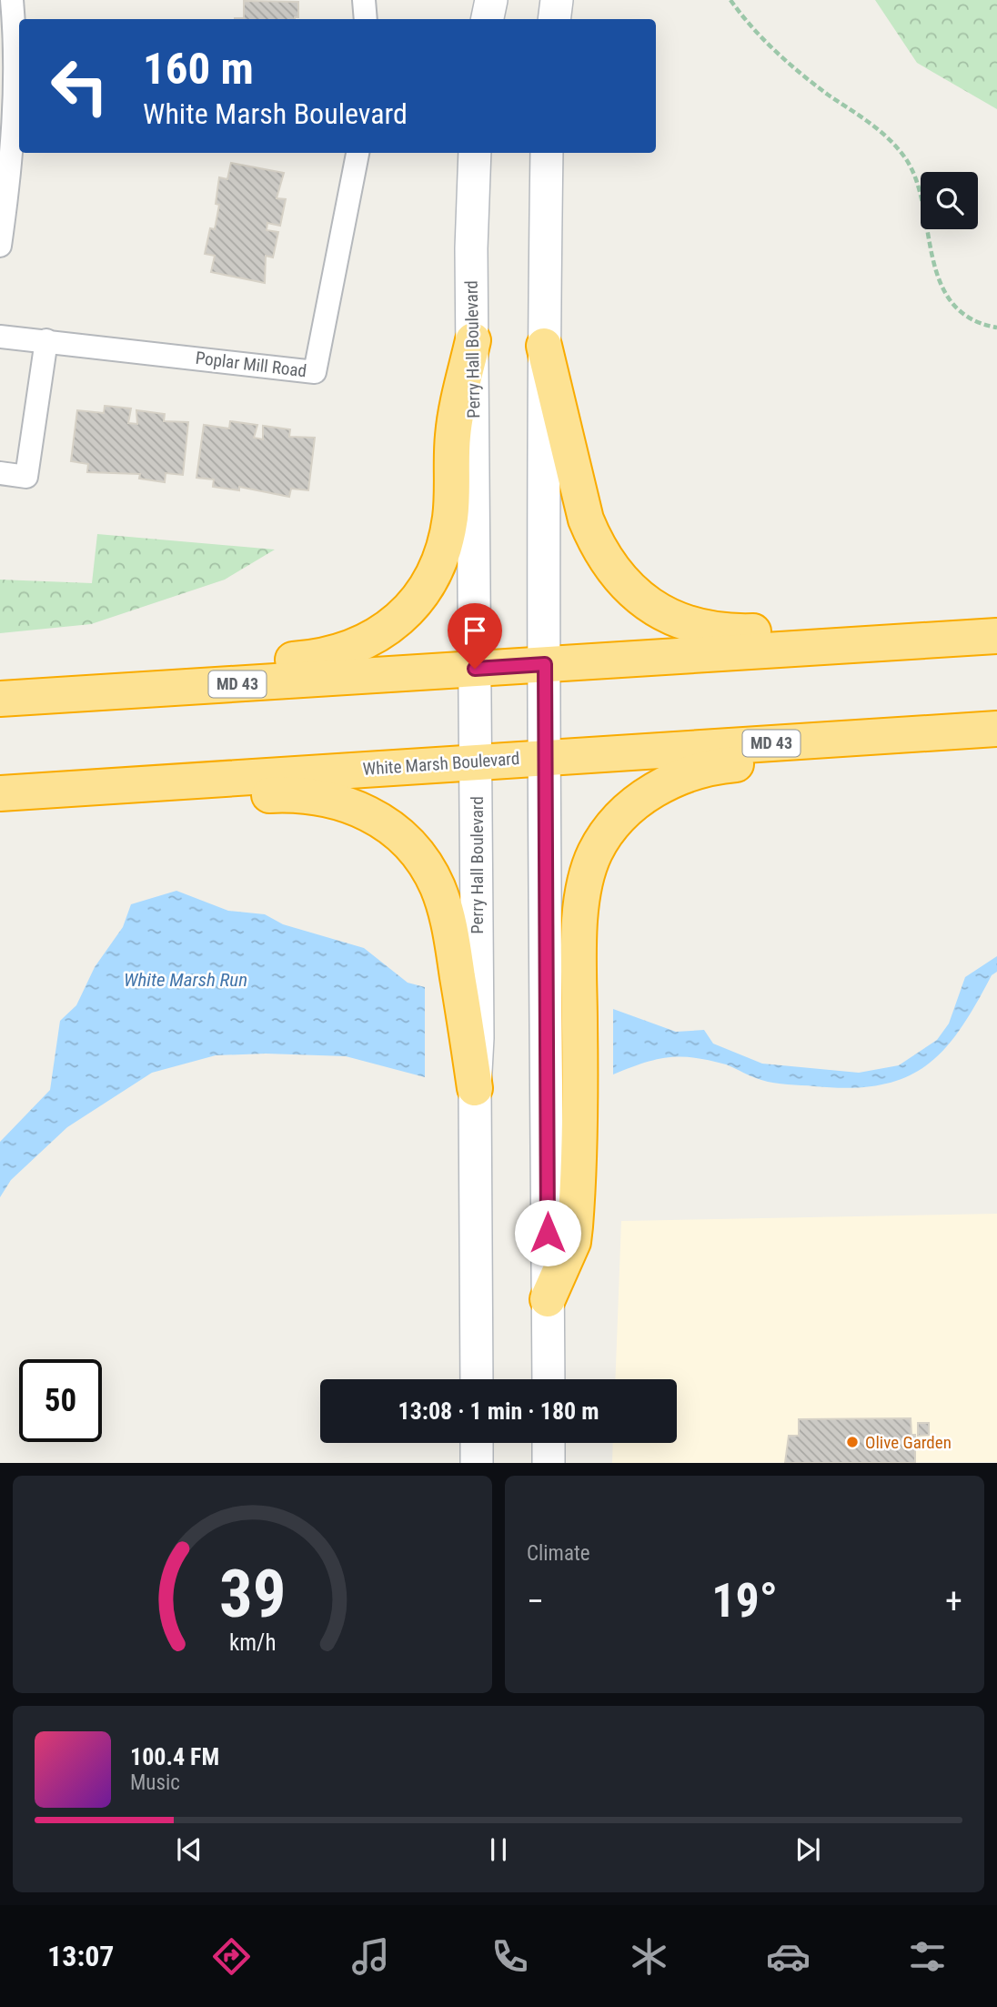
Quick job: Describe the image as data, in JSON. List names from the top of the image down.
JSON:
{
  "streets": {
    "highway": ["MD 43", "White Marsh Boulevard"],
    "main road": ["Perry Hall Boulevard"],
    "street": ["Poplar Mill Road"]
  },
  "crossings": [
    ["Perry Hall Boulevard", "MD 43"],
    ["Perry Hall Boulevard", "White Marsh Boulevard"]
  ],
  "water": ["White Marsh Run"],
  "places": ["Olive Garden"],
  "page": {
    "turn": ["160 m", "White Marsh Boulevard"],
    "limit": "50",
    "trip": "13:08 · 1 min · 180 m",
    "tile": "Climate",
    "heat": ["−", "19°", "+"],
    "song": ["100.4 FM", "Music"],
    "tabs": "13:07",
    "gauge": ["39", "km/h"]
  }
}
